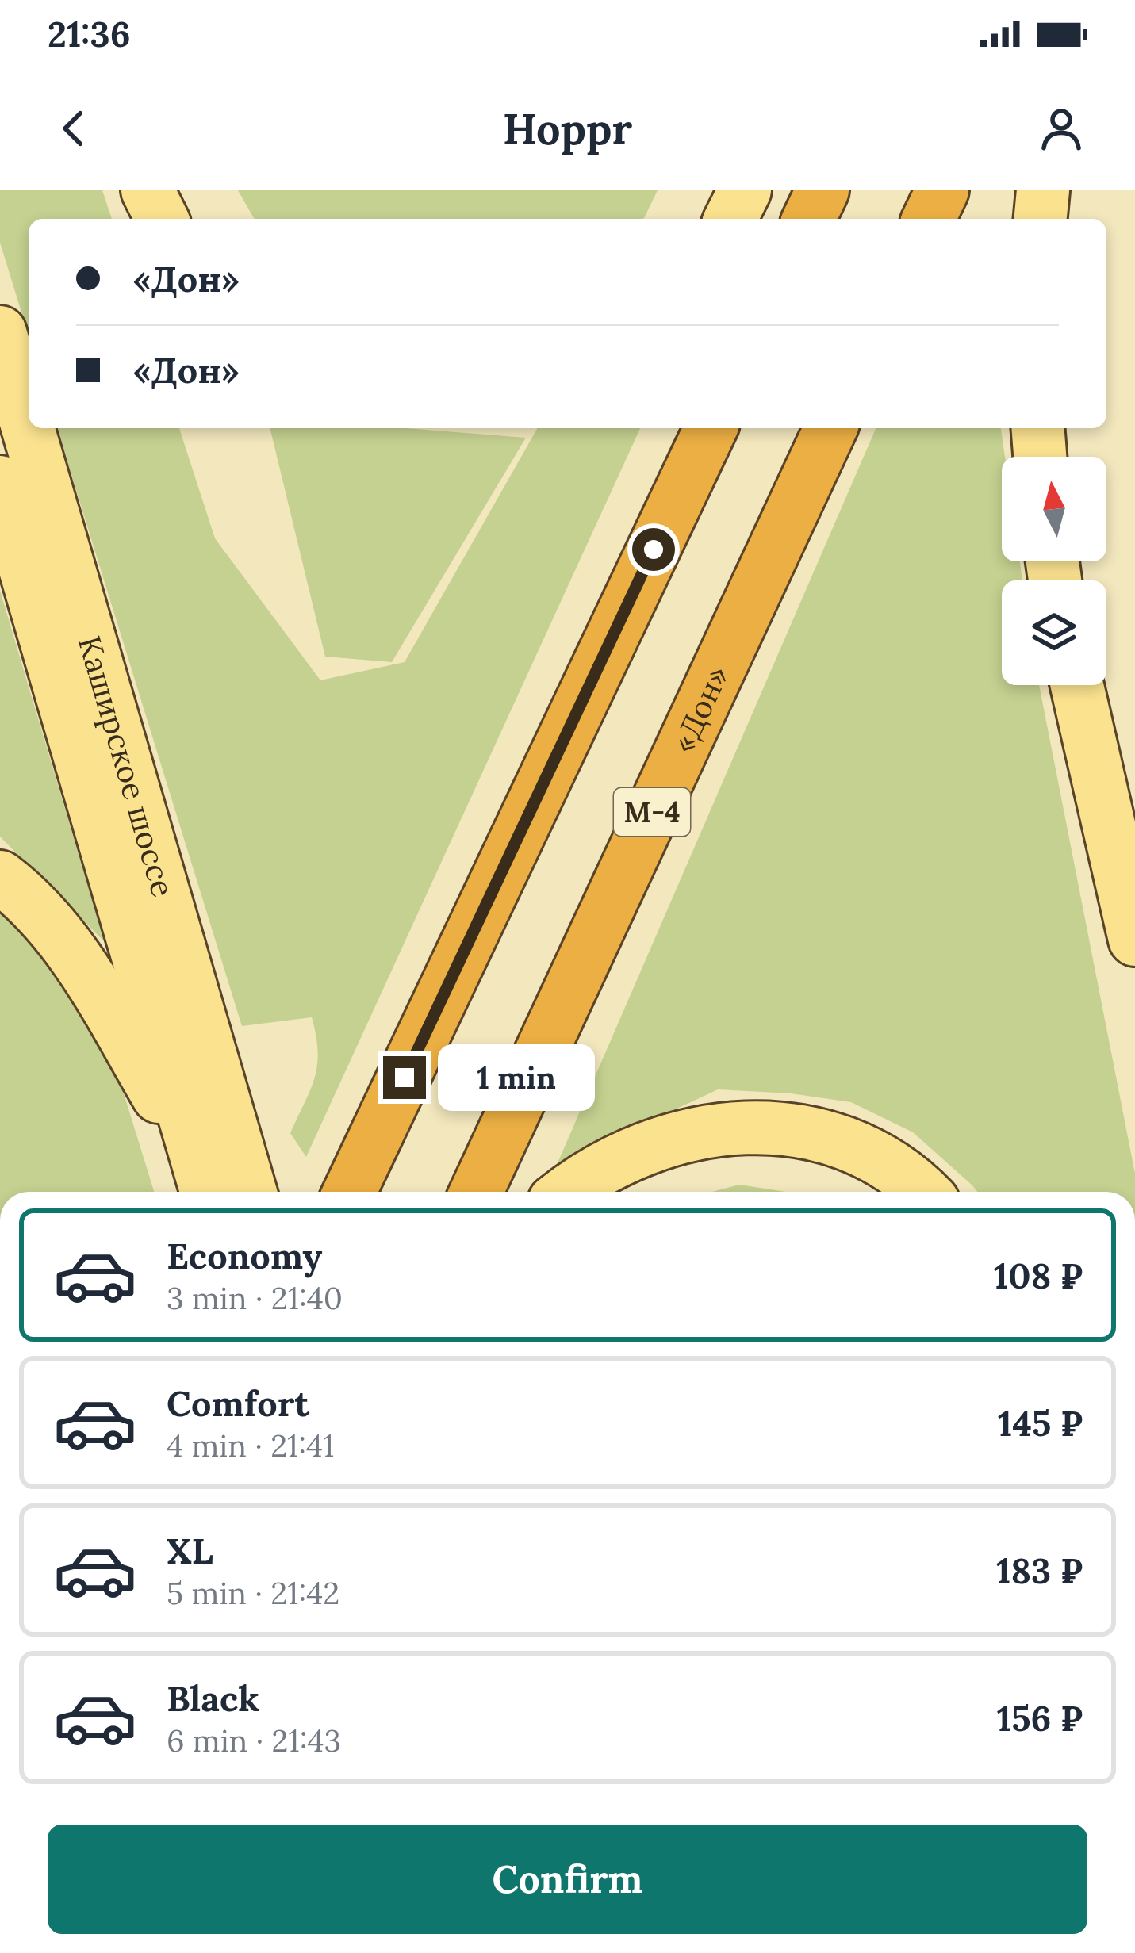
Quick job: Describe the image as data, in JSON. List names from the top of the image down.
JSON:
{
  "streets": {
    "highway": ["«Дон»", "М-4"],
    "main road": ["Каширское шоссе"]
  },
  "north": "top",
  "page": {
    "status": "21:36",
    "header": "Hoppr",
    "banner": ["«Дон»", "«Дон»"],
    "bubble": "1 min",
    "list": [
      {
        "name": "Economy",
        "note": "3 min · 21:40",
        "value": "108 ₽"
      },
      {
        "name": "Comfort",
        "note": "4 min · 21:41",
        "value": "145 ₽"
      },
      {
        "name": "XL",
        "note": "5 min · 21:42",
        "value": "183 ₽"
      },
      {
        "name": "Black",
        "note": "6 min · 21:43",
        "value": "156 ₽"
      }
    ],
    "buttons": "Confirm"
  }
}
